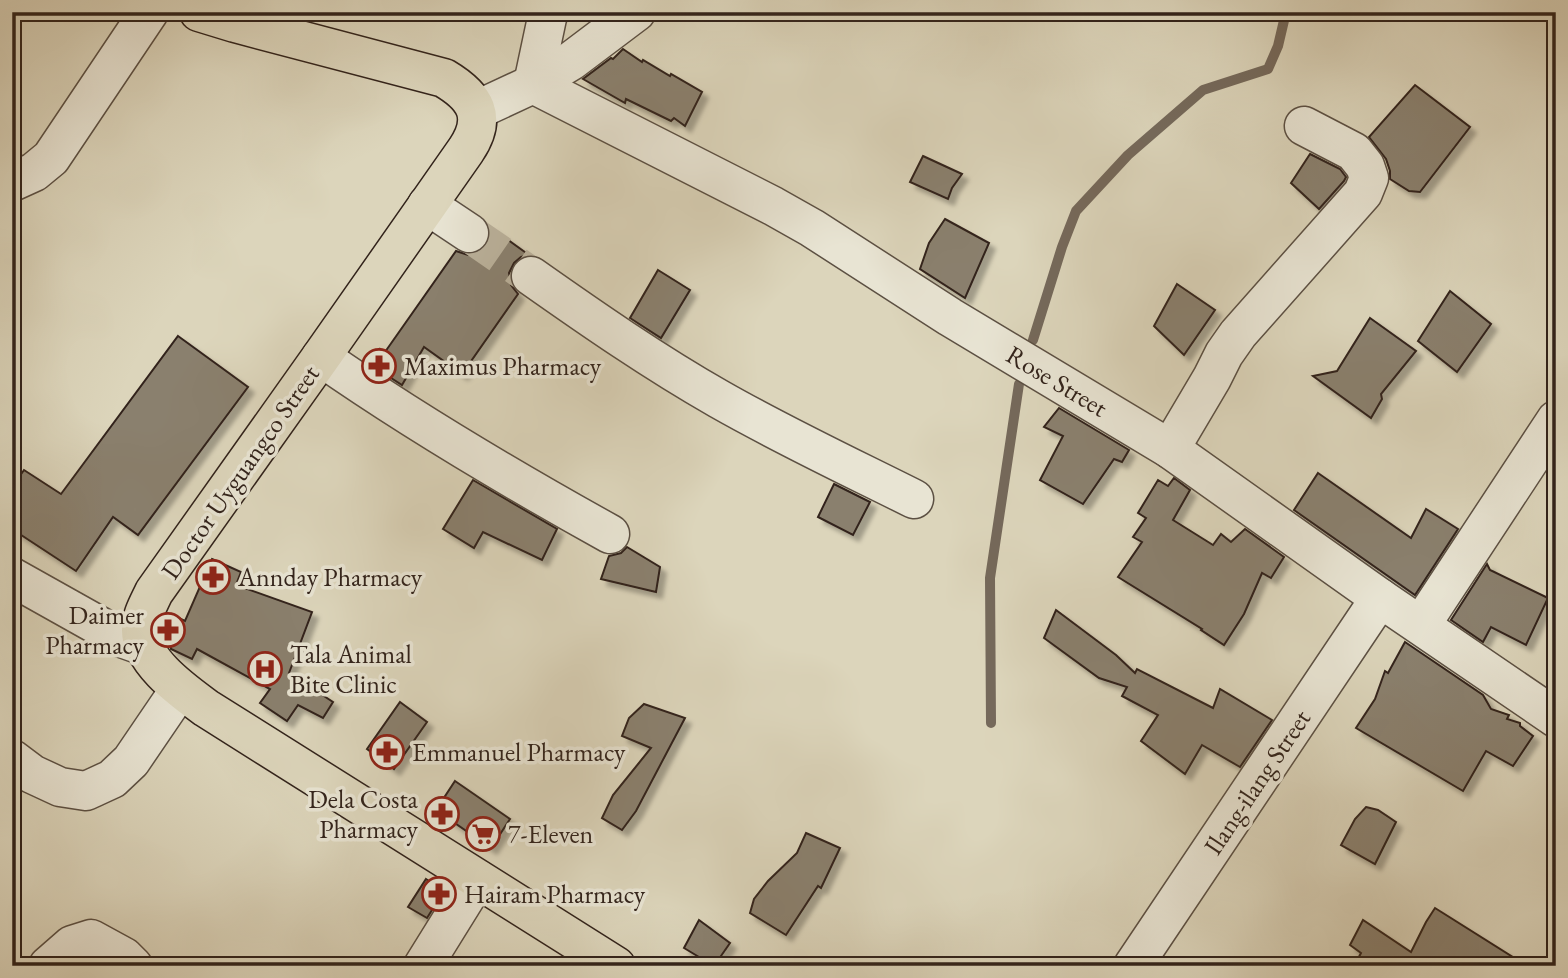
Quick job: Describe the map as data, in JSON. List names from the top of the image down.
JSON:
{
  "streets": {
    "main road": ["Doctor Uyguangco Street"],
    "street": ["Rose Street", "Ilang-ilang Street"]
  },
  "crossings": [
    ["Rose Street", "Ilang-ilang Street"]
  ],
  "places": {
    "pharmacy": [
      "Maximus Pharmacy",
      "Annday Pharmacy",
      "Daimer Pharmacy",
      "Emmanuel Pharmacy",
      "Dela Costa Pharmacy",
      "Hairam Pharmacy"
    ],
    "hospital": ["Tala Animal Bite Clinic"],
    "supermarket": ["7-Eleven"]
  }
}
